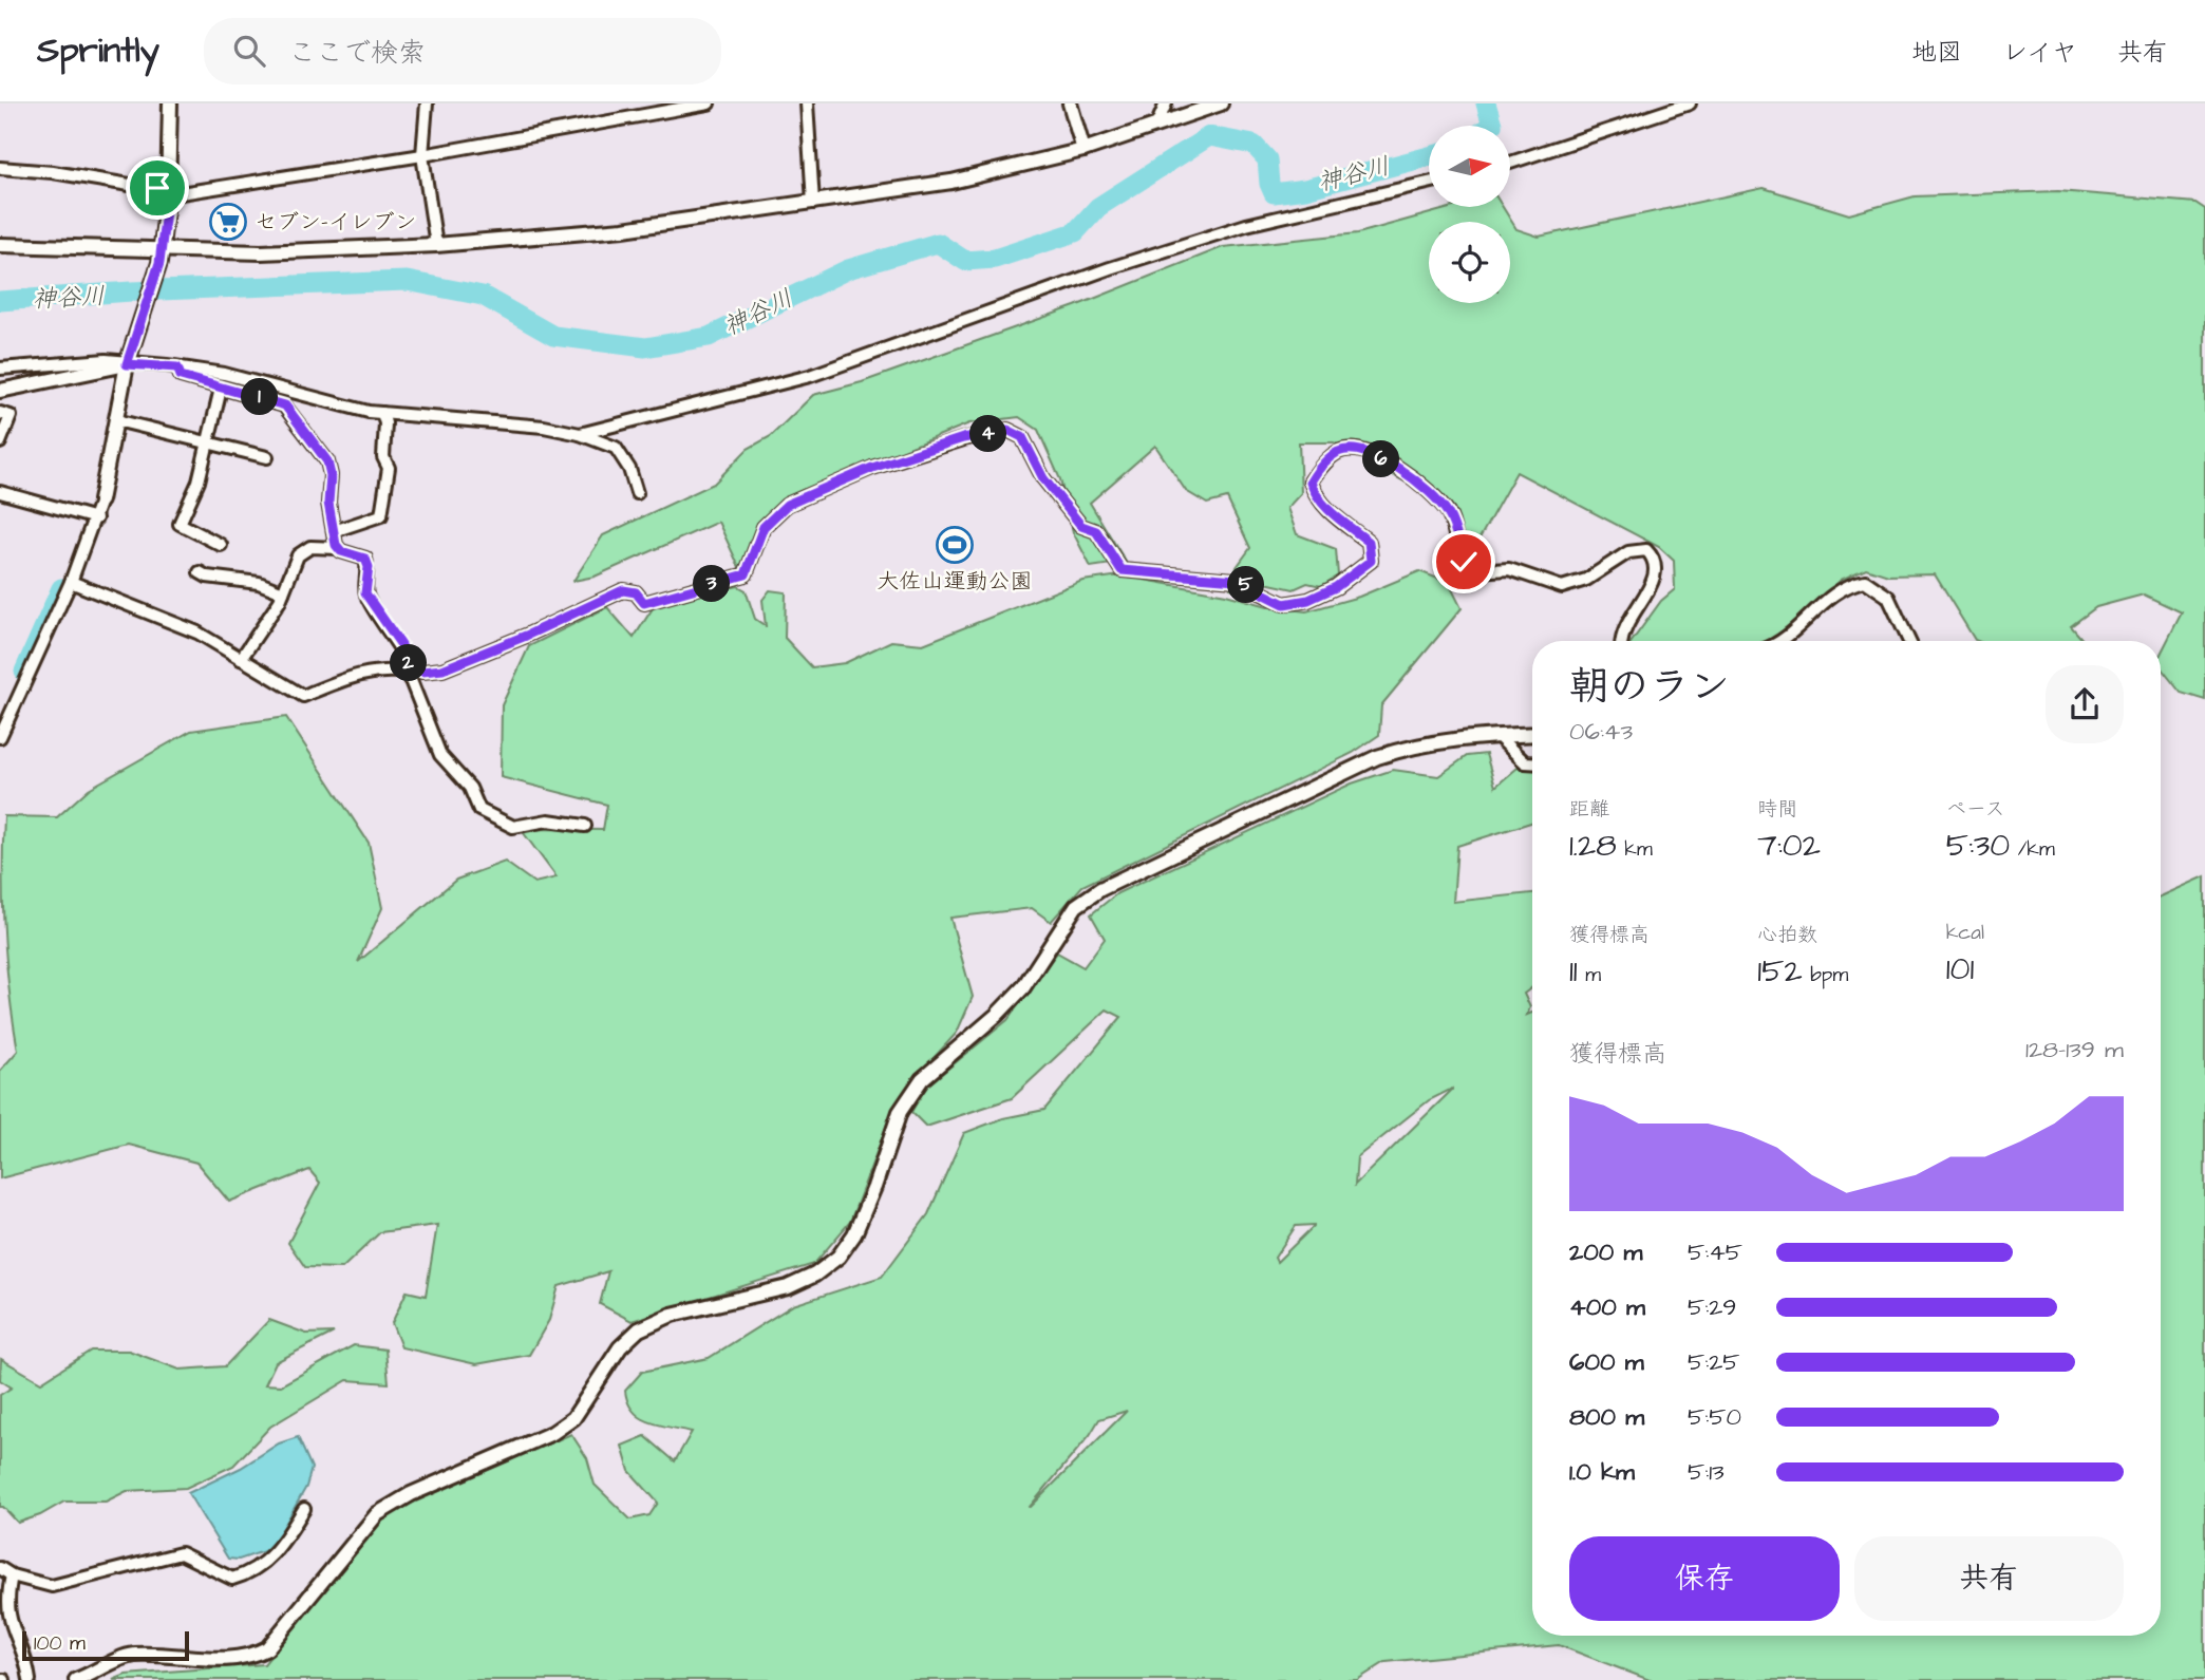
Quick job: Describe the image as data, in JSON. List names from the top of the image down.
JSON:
{
  "water": ["神谷川"],
  "places": {
    "supermarket": ["セブン-イレブン"],
    "sports": ["大佐山運動公園"]
  },
  "scale_bar": "100 m",
  "north": "right",
  "page": {
    "header": "Sprintly",
    "search": "ここで検索",
    "nav": ["地図", "レイヤ", "共有"],
    "pins": [
      "1",
      "4",
      "6",
      "3",
      "5",
      "2"
    ],
    "heading": ["朝のラン", "06:43"],
    "stats": [
      ["距離", "1.28 km"],
      ["時間", "7:02"],
      ["ペース", "5:30 /km"],
      ["獲得標高", "11 m"],
      ["心拍数", "152 bpm"],
      ["kcal", "101"]
    ],
    "chart": ["獲得標高", "128–139 m"],
    "list": [
      {
        "name": "200 m",
        "note": "5:45"
      },
      {
        "name": "400 m",
        "note": "5:29"
      },
      {
        "name": "600 m",
        "note": "5:25"
      },
      {
        "name": "800 m",
        "note": "5:50"
      },
      {
        "name": "1.0 km",
        "note": "5:13"
      }
    ],
    "buttons": ["保存", "共有"],
    "scale": "100 m"
  }
}
